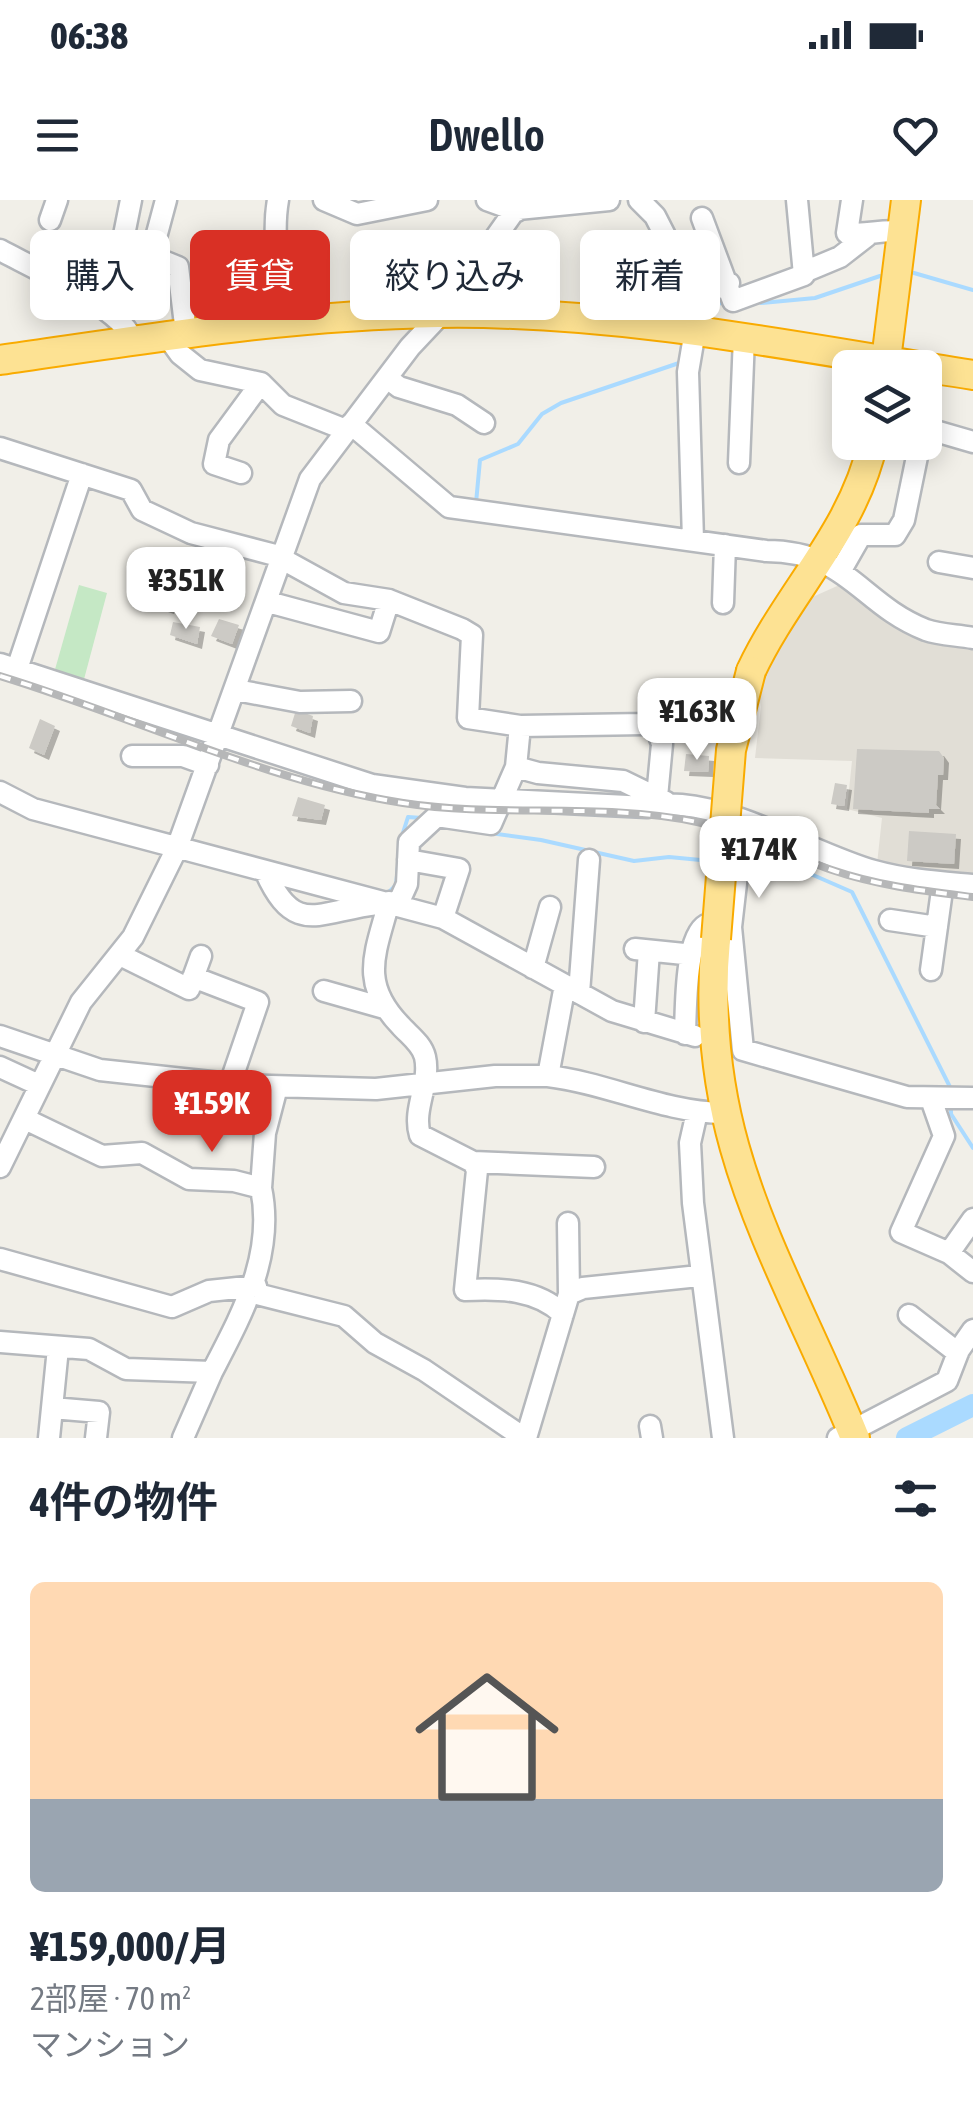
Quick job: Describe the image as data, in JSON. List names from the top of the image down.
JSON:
{
  "page": {
    "status": "06:38",
    "header": "Dwello",
    "chip": [
      "購入",
      "賃貸",
      "絞り込み",
      "新着"
    ],
    "price": [
      "¥351K",
      "¥163K",
      "¥174K",
      "¥159K"
    ],
    "heading": "4件の物件",
    "list": [
      {
        "name": "¥159,000/月",
        "note": "2部屋 · 70 m² · マンション"
      }
    ]
  }
}
